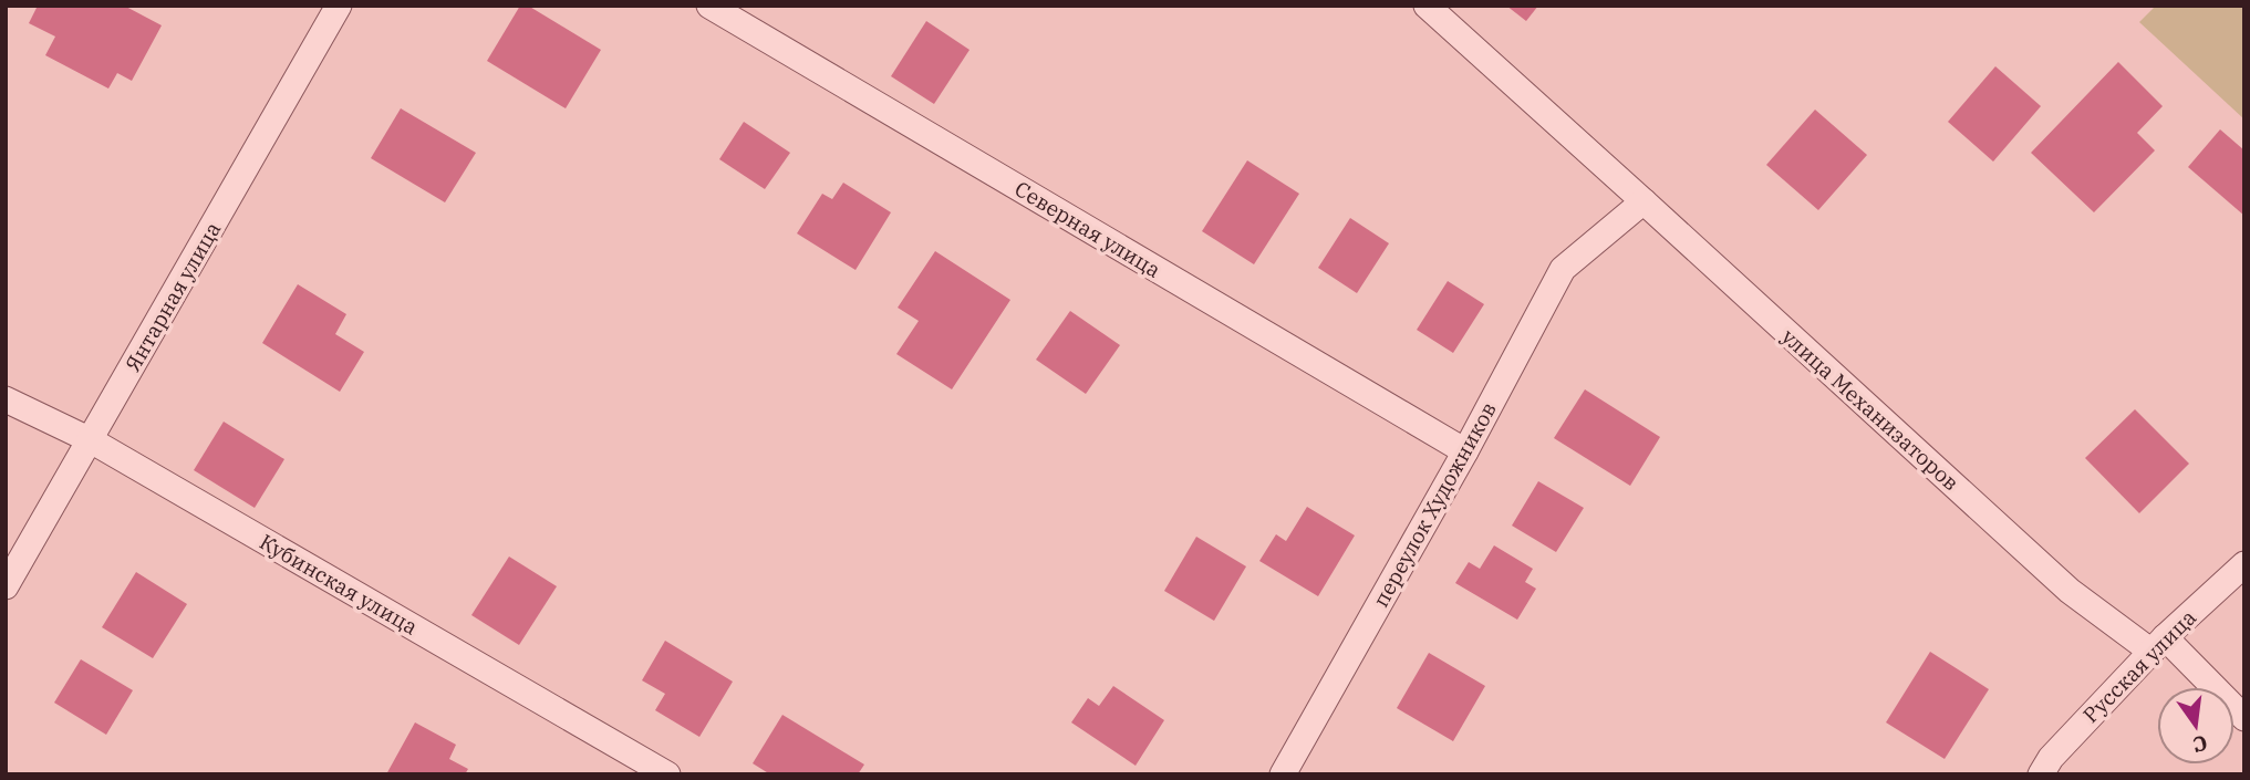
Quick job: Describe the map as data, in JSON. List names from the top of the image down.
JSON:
{
  "streets": {
    "street": [
      "Северная улица",
      "Янтарная улица",
      "улица Механизаторов",
      "переулок Художников",
      "Кубинская улица",
      "Русская улица"
    ]
  },
  "crossings": [
    ["Северная улица", "переулок Художников"],
    ["Янтарная улица", "Кубинская улица"],
    ["улица Механизаторов", "переулок Художников"],
    ["улица Механизаторов", "Русская улица"]
  ],
  "north": "bottom"
}
